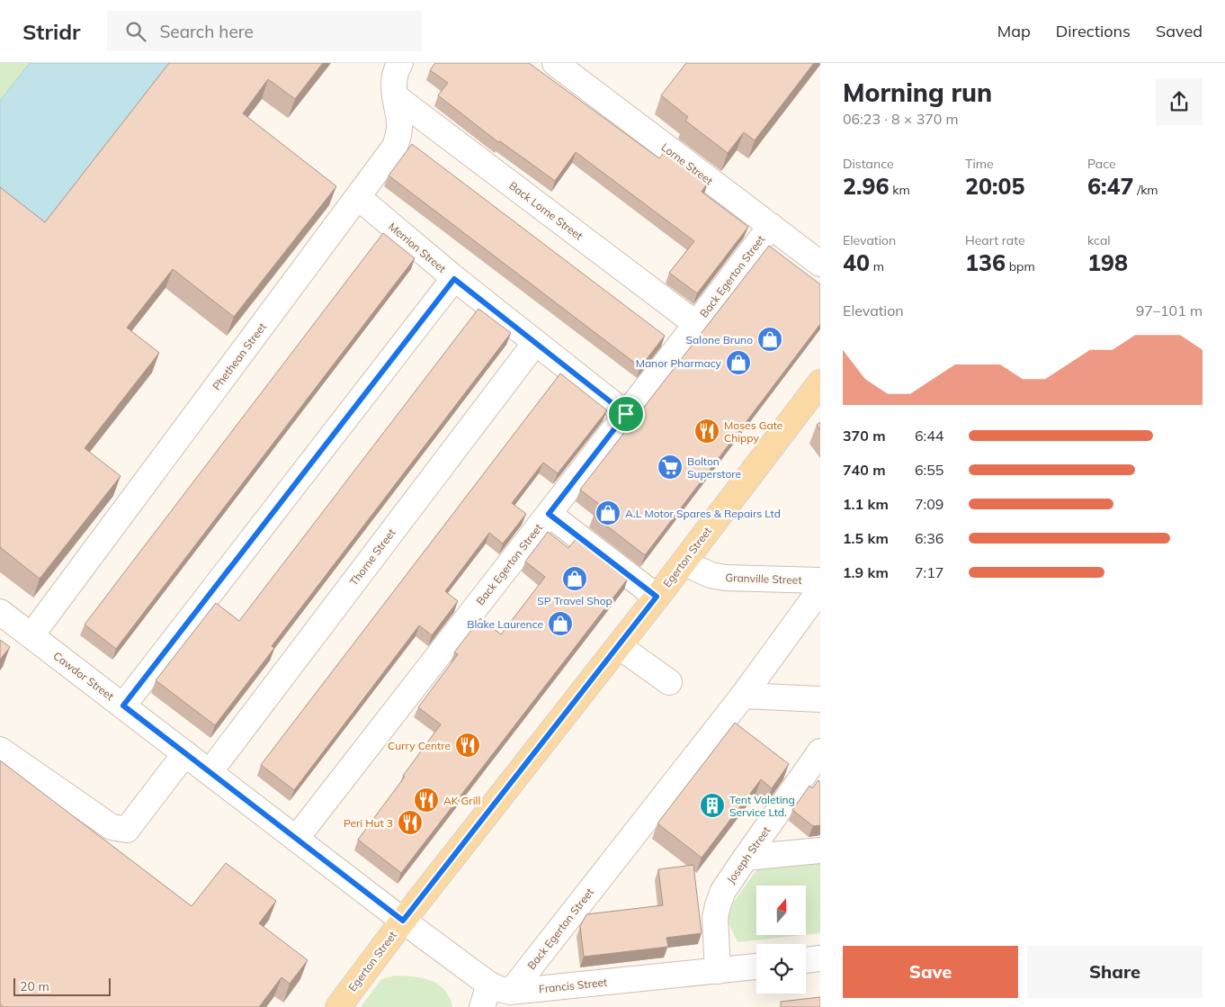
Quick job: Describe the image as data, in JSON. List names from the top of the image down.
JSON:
{
  "streets": {
    "main road": ["Egerton Street"],
    "street": [
      "Lorne Street",
      "Back Lorne Street",
      "Merrion Street",
      "Back Egerton Street",
      "Phethean Street",
      "Thorne Street",
      "Granville Street",
      "Cawdor Street",
      "Joseph Street",
      "Francis Street"
    ]
  },
  "crossings": [
    ["Lorne Street", "Back Egerton Street"],
    ["Back Lorne Street", "Back Egerton Street"],
    ["Back Lorne Street", "Phethean Street"],
    ["Merrion Street", "Back Egerton Street"],
    ["Merrion Street", "Phethean Street"],
    ["Merrion Street", "Thorne Street"],
    ["Back Egerton Street", "Cawdor Street"],
    ["Back Egerton Street", "Francis Street"],
    ["Phethean Street", "Cawdor Street"],
    ["Thorne Street", "Cawdor Street"],
    ["Egerton Street", "Granville Street"],
    ["Egerton Street", "Cawdor Street"],
    ["Joseph Street", "Francis Street"]
  ],
  "places": {
    "shop": [
      "Salone Bruno",
      "Manor Pharmacy",
      "A.L Motor Spares & Repairs Ltd",
      "SP Travel Shop",
      "Blake Laurence"
    ],
    "restaurant": [
      "Moses Gate Chippy",
      "Curry Centre",
      "AK Grill",
      "Peri Hut 3"
    ],
    "supermarket": ["Bolton Superstore"],
    "building": ["Tent Valeting Service Ltd."]
  },
  "scale_bar": "20 m",
  "north": "top",
  "page": {
    "header": "Stridr",
    "search": "Search here",
    "nav": ["Map", "Directions", "Saved"],
    "heading": ["Morning run", "06:23 · 8 × 370 m"],
    "stats": [
      ["Distance", "2.96 km"],
      ["Time", "20:05"],
      ["Pace", "6:47 /km"],
      ["Elevation", "40 m"],
      ["Heart rate", "136 bpm"],
      ["kcal", "198"]
    ],
    "chart": ["Elevation", "97–101 m"],
    "list": [
      {
        "name": "370 m",
        "note": "6:44"
      },
      {
        "name": "740 m",
        "note": "6:55"
      },
      {
        "name": "1.1 km",
        "note": "7:09"
      },
      {
        "name": "1.5 km",
        "note": "6:36"
      },
      {
        "name": "1.9 km",
        "note": "7:17"
      }
    ],
    "buttons": ["Save", "Share"],
    "scale": "20 m"
  }
}
